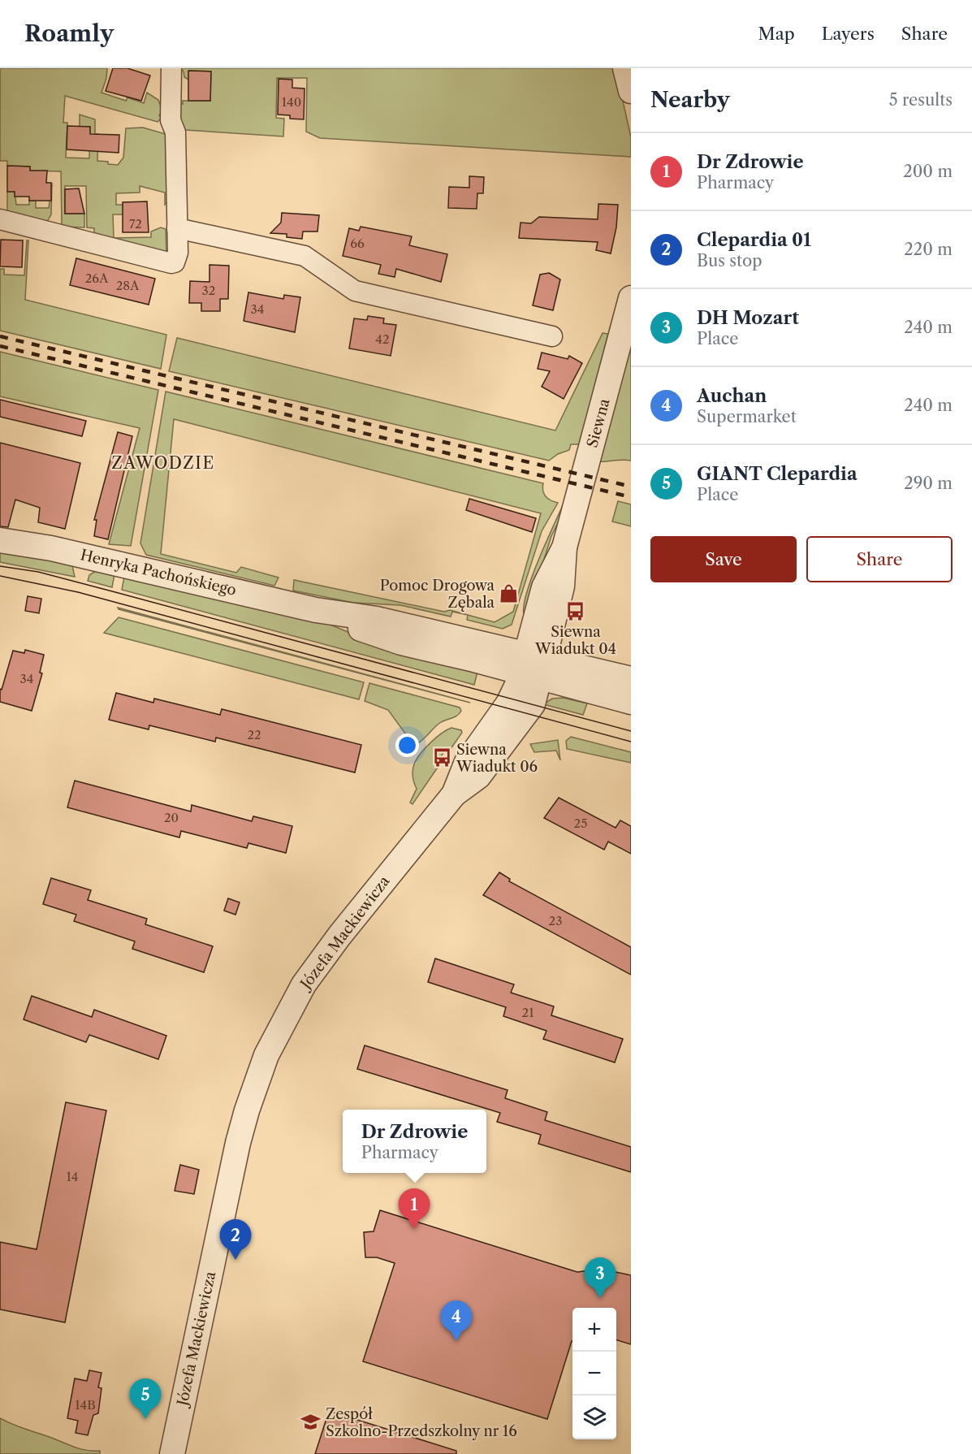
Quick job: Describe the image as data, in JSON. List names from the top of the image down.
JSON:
{
  "streets": {
    "street": ["Siewna", "Henryka Pachońskiego", "Józefa Mackiewicza"]
  },
  "crossings": [
    ["Siewna", "Henryka Pachońskiego"],
    ["Siewna", "Józefa Mackiewicza"],
    ["Henryka Pachońskiego", "Józefa Mackiewicza"]
  ],
  "districts": ["ZAWODZIE"],
  "places": {
    "shop": ["Pomoc Drogowa Zębala"],
    "bus stop": ["Siewna Wiadukt 04", "Siewna Wiadukt 06"],
    "school or university": ["Zespół Szkolno-Przedszkolny nr 16"]
  },
  "house_numbers": [
    "140",
    "72",
    "66",
    "26A",
    "28A",
    "32",
    "34",
    "42",
    "34",
    "22",
    "20",
    "25",
    "23",
    "21",
    "14",
    "14B"
  ],
  "page": {
    "header": "Roamly",
    "nav": ["Map", "Layers", "Share"],
    "heading": ["Nearby", "5 results"],
    "list": [
      {
        "mark": "1",
        "name": "Dr Zdrowie",
        "note": "Pharmacy",
        "value": "200 m"
      },
      {
        "mark": "2",
        "name": "Clepardia 01",
        "note": "Bus stop",
        "value": "220 m"
      },
      {
        "mark": "3",
        "name": "DH Mozart",
        "note": "Place",
        "value": "240 m"
      },
      {
        "mark": "4",
        "name": "Auchan",
        "note": "Supermarket",
        "value": "240 m"
      },
      {
        "mark": "5",
        "name": "GIANT Clepardia",
        "note": "Place",
        "value": "290 m"
      }
    ],
    "buttons": ["Save", "Share"],
    "popup": ["Dr Zdrowie", "Pharmacy"],
    "pins": [
      "1",
      "2",
      "3",
      "4",
      "5"
    ],
    "map_buttons": ["+", "−"]
  }
}
